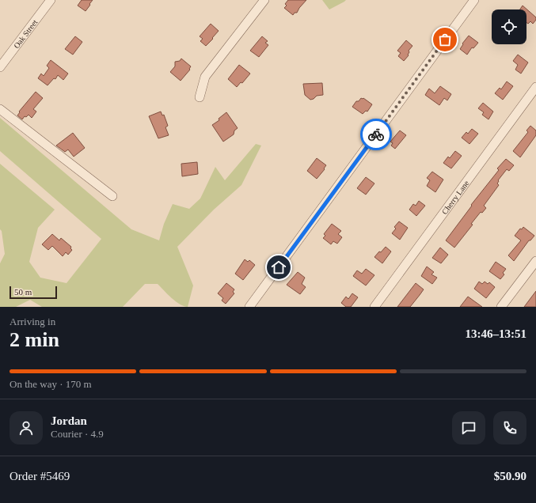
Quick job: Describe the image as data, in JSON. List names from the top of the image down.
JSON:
{
  "streets": {
    "street": ["Oak Street", "Cherry Lane"]
  },
  "scale_bar": "50 m",
  "page": {
    "scale": "50 m",
    "heading": ["2 min", "Arriving in", "13:46–13:51"],
    "panel": [
      "Jordan",
      "Courier · 4.9",
      "Order #5469",
      "$50.90"
    ],
    "bar": "On the way · 170 m"
  }
}
